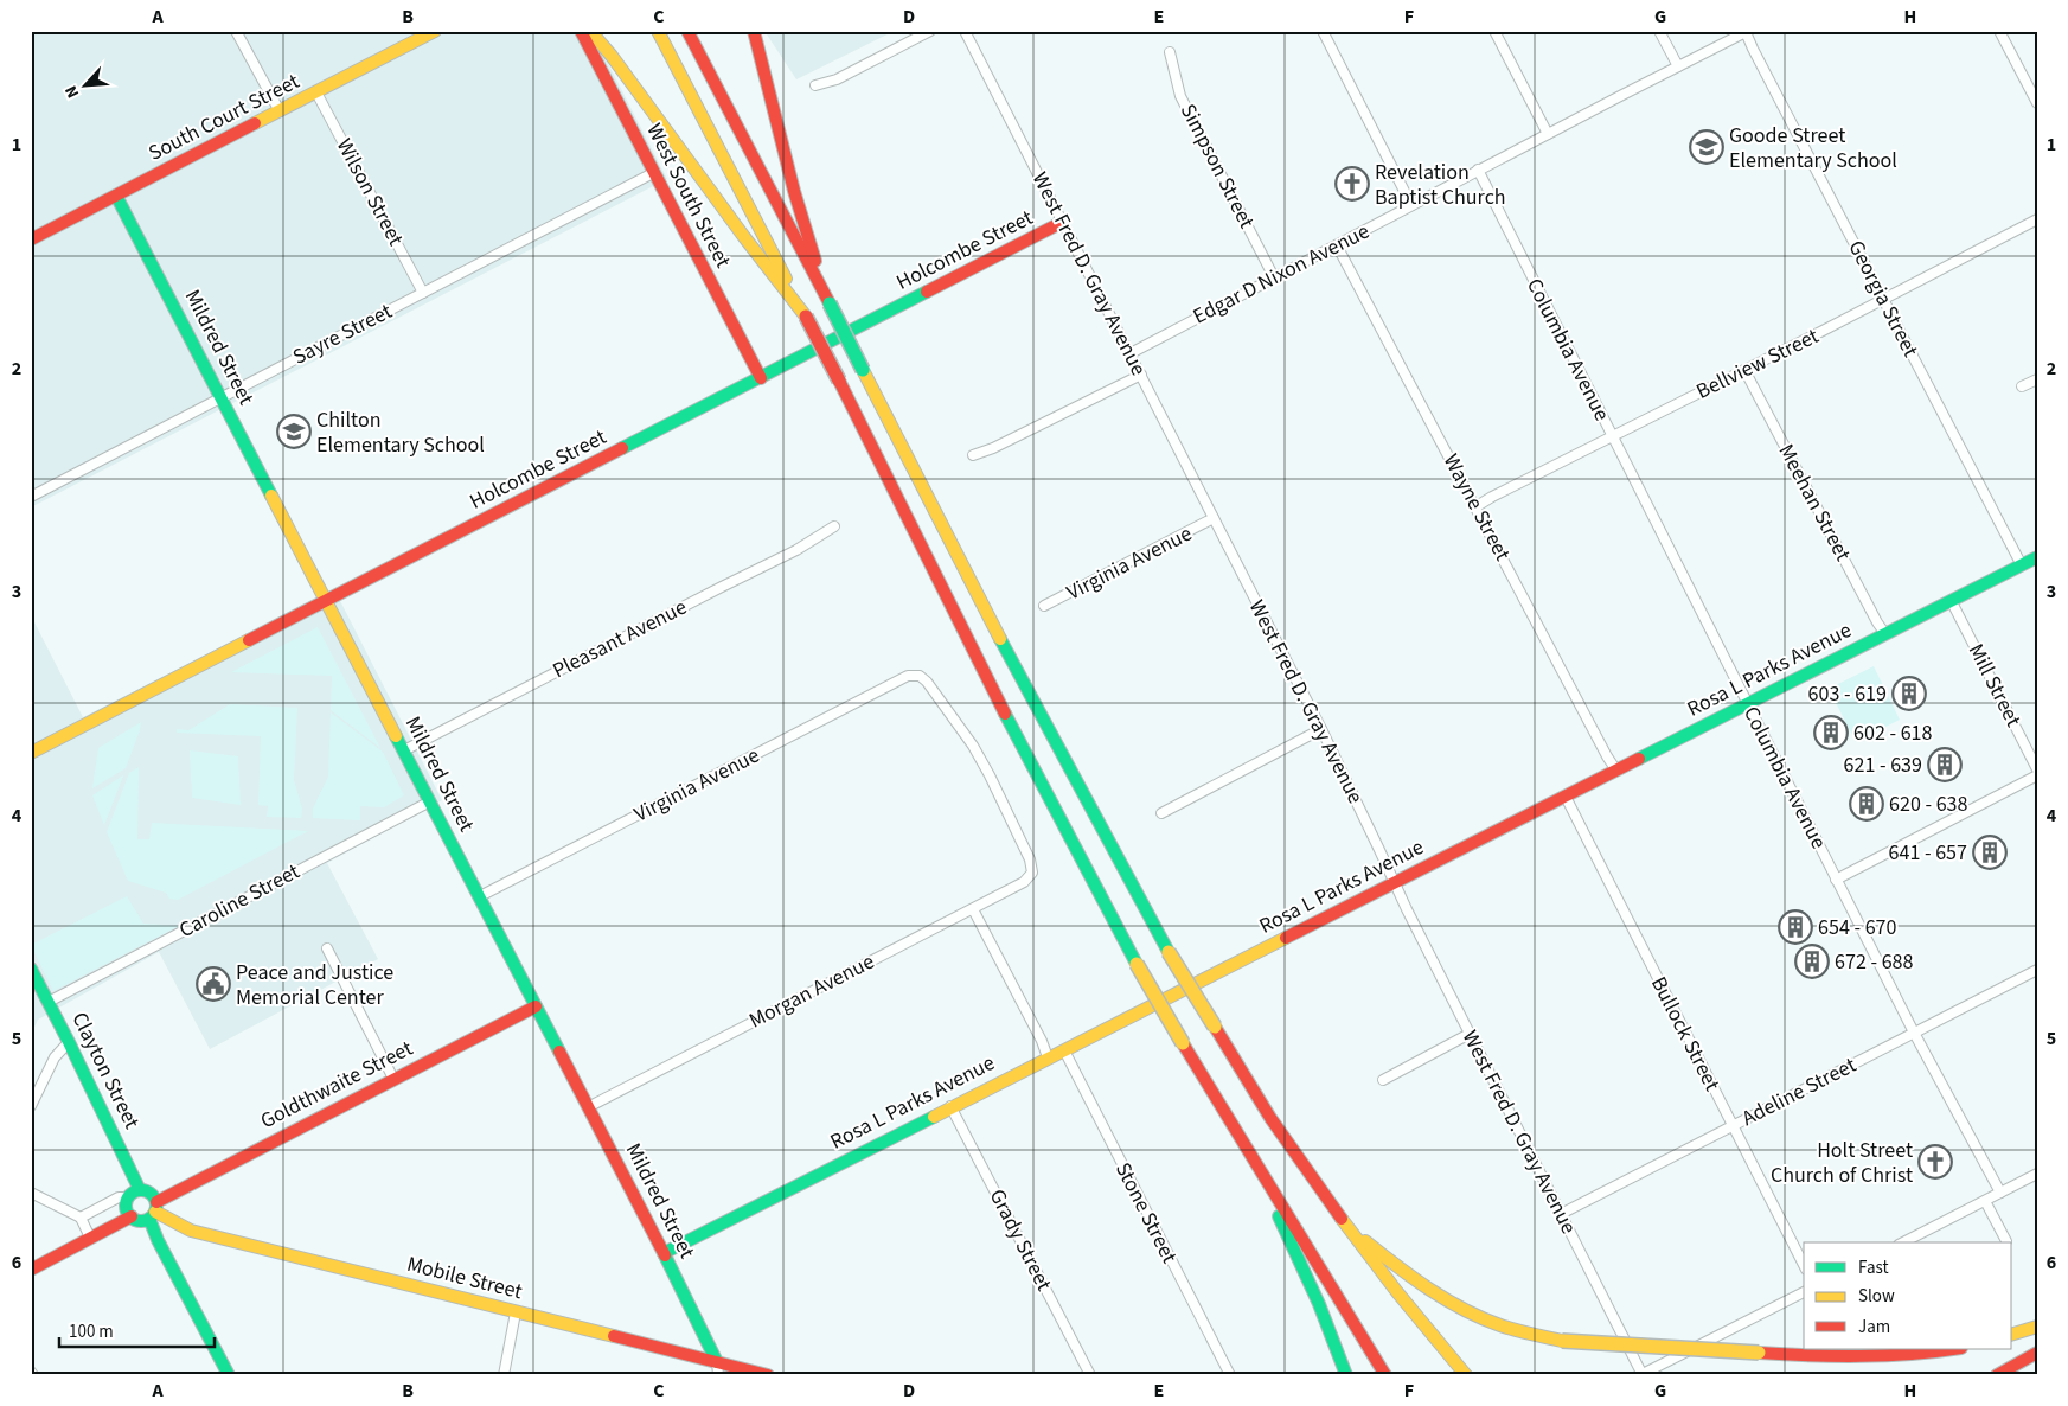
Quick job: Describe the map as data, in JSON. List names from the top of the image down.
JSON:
{
  "streets": {
    "main road": [
      "South Court Street",
      "West South Street",
      "Holcombe Street",
      "Mildred Street",
      "Rosa L Parks Avenue",
      "Clayton Street",
      "Goldthwaite Street",
      "Mobile Street"
    ],
    "street": [
      "Simpson Street",
      "Wilson Street",
      "West Fred D. Gray Avenue",
      "Edgar D Nixon Avenue",
      "Georgia Street",
      "Sayre Street",
      "Columbia Avenue",
      "Bellview Street",
      "Meehan Street",
      "Wayne Street",
      "Virginia Avenue",
      "Pleasant Avenue",
      "Mill Street",
      "Caroline Street",
      "Morgan Avenue",
      "Bullock Street",
      "Adeline Street",
      "Stone Street",
      "Grady Street"
    ]
  },
  "crossings": [
    ["South Court Street", "Wilson Street"],
    ["South Court Street", "Mildred Street"],
    ["Simpson Street", "Edgar D Nixon Avenue"],
    ["Wilson Street", "Sayre Street"],
    ["West South Street", "Holcombe Street"],
    ["West South Street", "Sayre Street"],
    ["Holcombe Street", "West Fred D. Gray Avenue"],
    ["Holcombe Street", "Mildred Street"],
    ["West Fred D. Gray Avenue", "Edgar D Nixon Avenue"],
    ["West Fred D. Gray Avenue", "Virginia Avenue"],
    ["West Fred D. Gray Avenue", "Rosa L Parks Avenue"],
    ["West Fred D. Gray Avenue", "Adeline Street"],
    ["Edgar D Nixon Avenue", "Georgia Street"],
    ["Edgar D Nixon Avenue", "Columbia Avenue"],
    ["Edgar D Nixon Avenue", "Wayne Street"],
    ["Georgia Street", "Bellview Street"],
    ["Georgia Street", "Rosa L Parks Avenue"],
    ["Sayre Street", "Mildred Street"],
    ["Mildred Street", "Virginia Avenue"],
    ["Mildred Street", "Pleasant Avenue"],
    ["Mildred Street", "Rosa L Parks Avenue"],
    ["Mildred Street", "Caroline Street"],
    ["Mildred Street", "Morgan Avenue"],
    ["Mildred Street", "Goldthwaite Street"],
    ["Mildred Street", "Mobile Street"],
    ["Columbia Avenue", "Bellview Street"],
    ["Columbia Avenue", "Rosa L Parks Avenue"],
    ["Columbia Avenue", "Adeline Street"],
    ["Bellview Street", "Meehan Street"],
    ["Bellview Street", "Wayne Street"],
    ["Meehan Street", "Rosa L Parks Avenue"],
    ["Wayne Street", "Rosa L Parks Avenue"],
    ["Virginia Avenue", "Morgan Avenue"],
    ["Rosa L Parks Avenue", "Mill Street"],
    ["Rosa L Parks Avenue", "Bullock Street"],
    ["Rosa L Parks Avenue", "Stone Street"],
    ["Rosa L Parks Avenue", "Grady Street"],
    ["Caroline Street", "Clayton Street"],
    ["Bullock Street", "Adeline Street"],
    ["Clayton Street", "Goldthwaite Street"],
    ["Clayton Street", "Mobile Street"],
    ["Goldthwaite Street", "Mobile Street"]
  ],
  "places": {
    "school or university": ["Goode Street Elementary School", "Chilton Elementary School"],
    "church": ["Revelation Baptist Church", "Holt Street Church of Christ"],
    "building": [
      "603 - 619",
      "602 - 618",
      "621 - 639",
      "620 - 638",
      "641 - 657",
      "654 - 670",
      "672 - 688"
    ],
    "public building": ["Peace and Justice Memorial Center"]
  },
  "legend": ["Fast", "Slow", "Jam"],
  "scale_bar": "100 m",
  "north": "bottom left",
  "grid": {
    "columns": [
      "A",
      "B",
      "C",
      "D",
      "E",
      "F",
      "G",
      "H"
    ],
    "rows": [
      "1",
      "2",
      "3",
      "4",
      "5",
      "6"
    ]
  }
}
